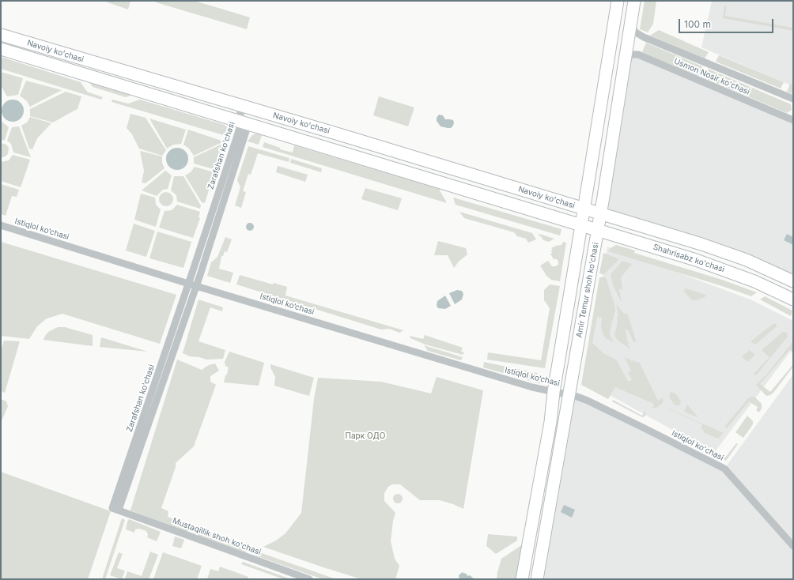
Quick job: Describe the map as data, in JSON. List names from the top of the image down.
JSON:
{
  "streets": {
    "main road": ["Navoiy ko'chasi", "Shahrisabz ko'chasi", "Amir Temur shoh ko'chasi"],
    "street": [
      "Usmon Nosir ko'chasi",
      "Zarafshan ko'chasi",
      "Istiqlol ko‘chasi",
      "Istiqlol ko'chasi",
      "Mustaqillik shoh ko'chasi"
    ]
  },
  "crossings": [
    ["Navoiy ko'chasi", "Zarafshan ko'chasi"],
    ["Navoiy ko'chasi", "Shahrisabz ko'chasi"],
    ["Navoiy ko'chasi", "Amir Temur shoh ko'chasi"],
    ["Usmon Nosir ko'chasi", "Amir Temur shoh ko'chasi"],
    ["Zarafshan ko'chasi", "Istiqlol ko‘chasi"],
    ["Zarafshan ko'chasi", "Mustaqillik shoh ko'chasi"],
    ["Istiqlol ko‘chasi", "Amir Temur shoh ko'chasi"],
    ["Istiqlol ko‘chasi", "Istiqlol ko'chasi"],
    ["Shahrisabz ko'chasi", "Amir Temur shoh ko'chasi"],
    ["Amir Temur shoh ko'chasi", "Istiqlol ko'chasi"]
  ],
  "parks": ["Парк ОДО"],
  "scale_bar": "100 m"
}
